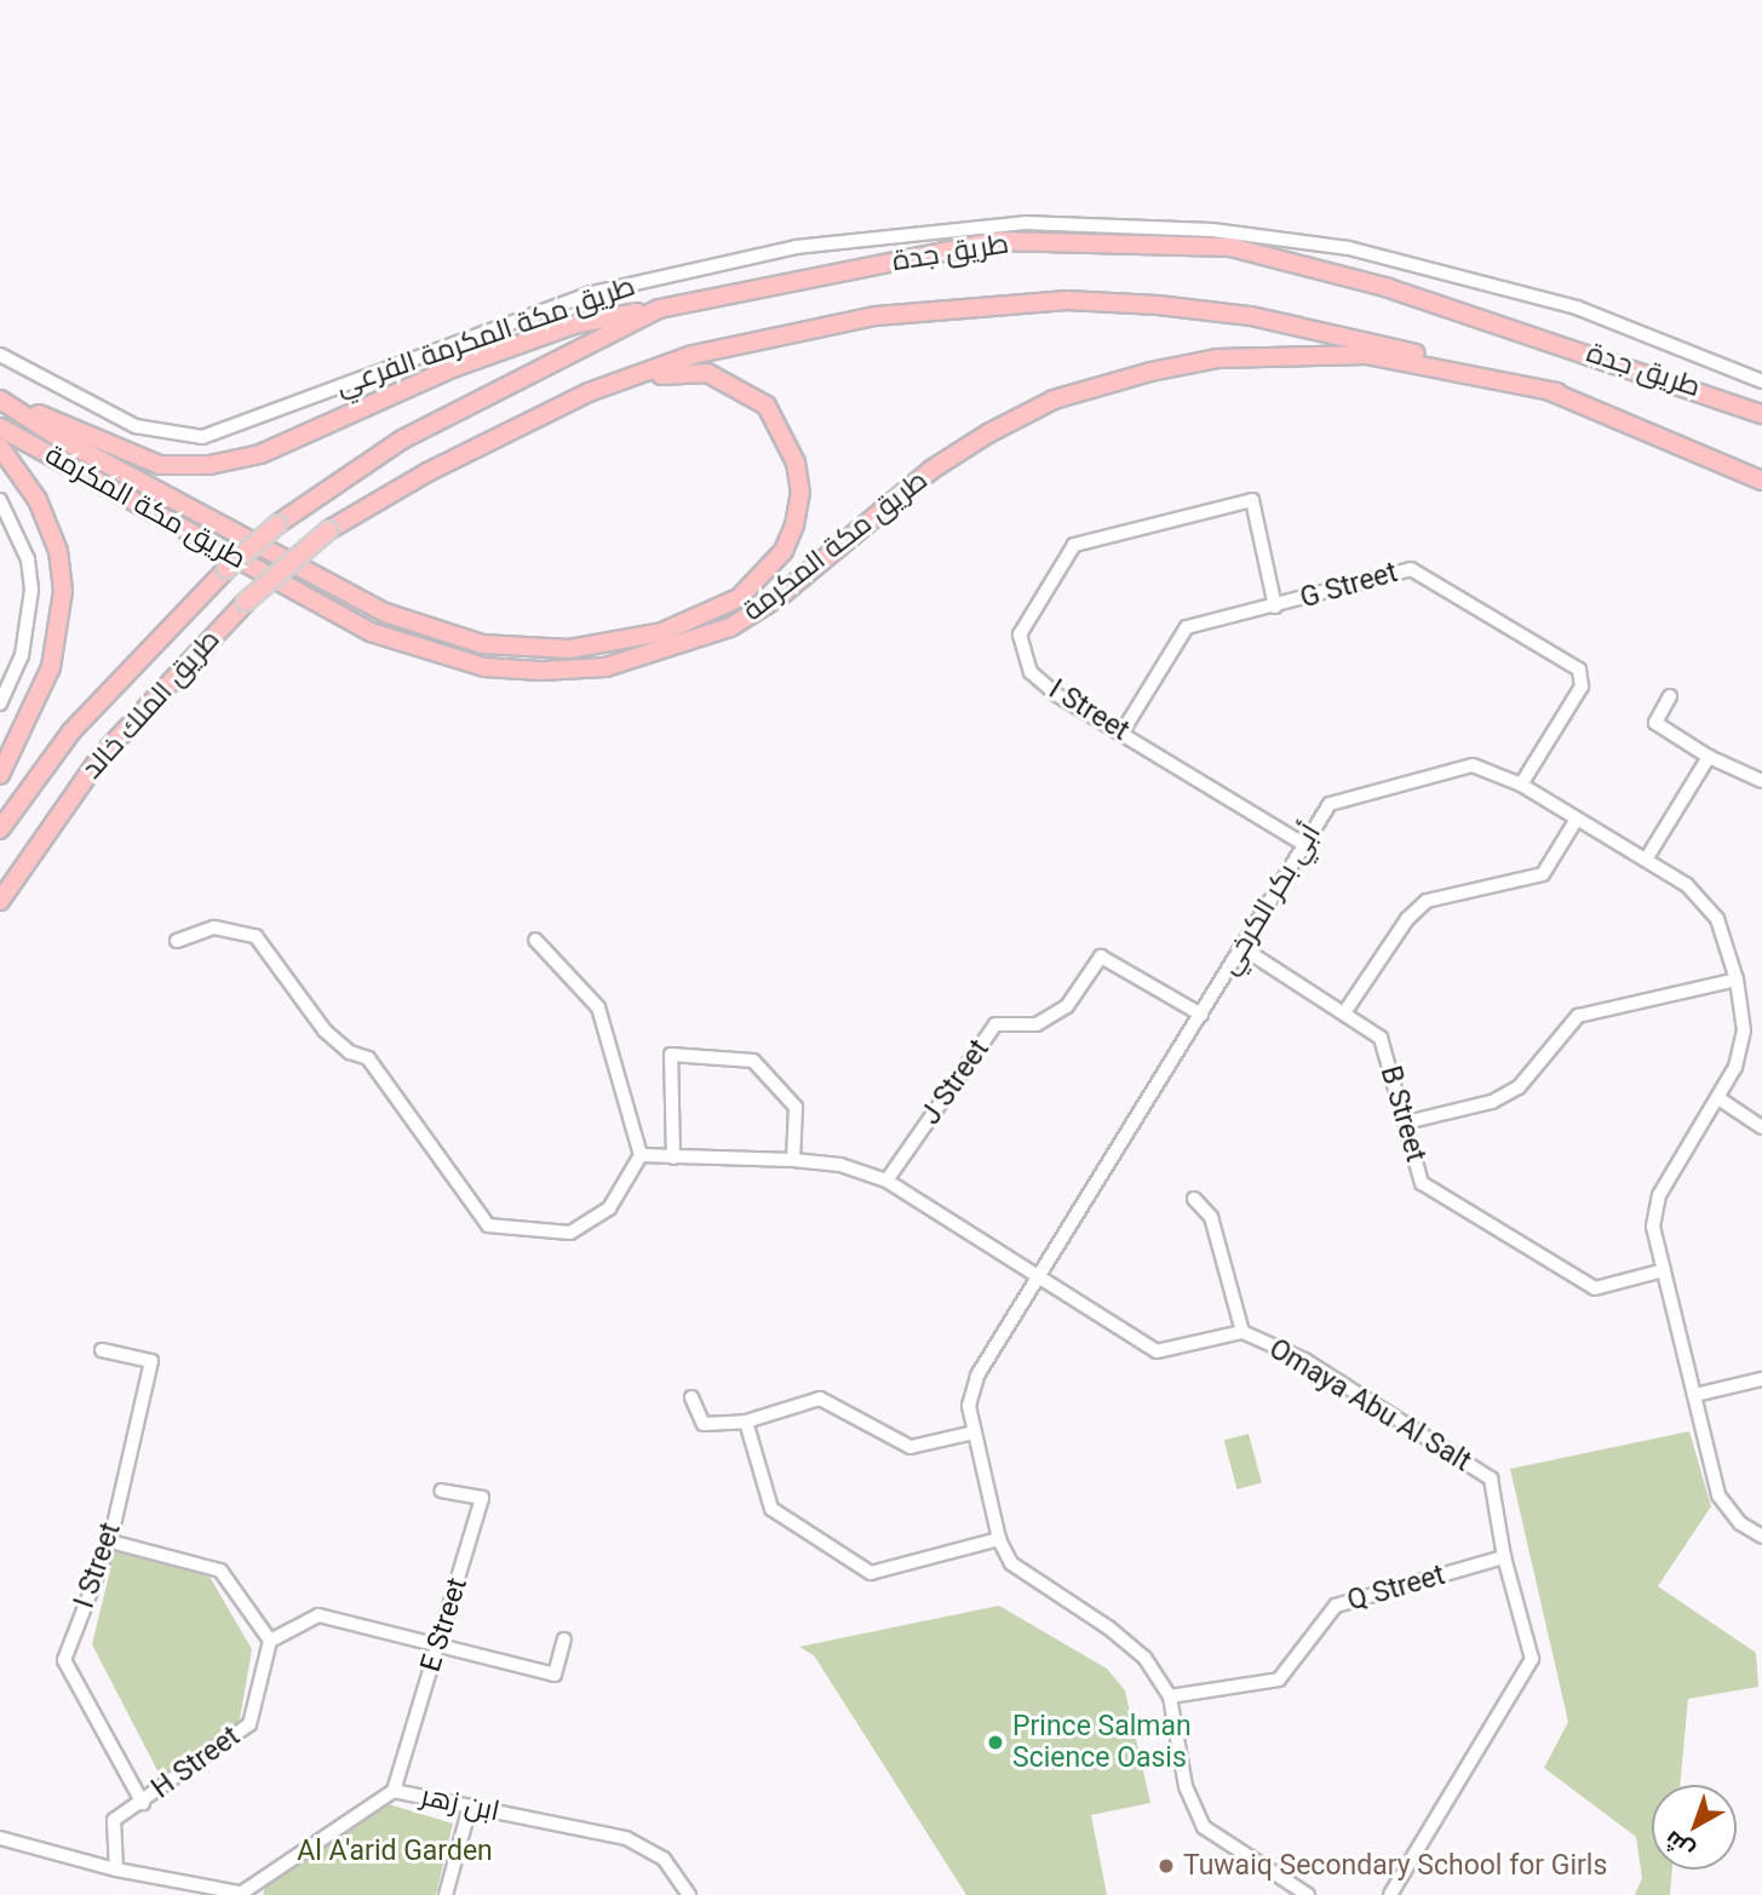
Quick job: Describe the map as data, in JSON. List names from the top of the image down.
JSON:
{
  "streets": {
    "highway": ["طريق جدة", "طريق مكة المكرمة", "طريق الملك خالد"],
    "street": [
      "طريق مكة المكرمة الفرعي",
      "G Street",
      "I Street",
      "أبي بكر الكرخي",
      "J Street",
      "B Street",
      "Omaya Abu Al Salt",
      "Q Street",
      "E Street",
      "H Street",
      "ابن زهر"
    ]
  },
  "crossings": [
    ["طريق جدة", "طريق مكة المكرمة"],
    ["طريق جدة", "طريق الملك خالد"],
    ["G Street", "I Street"],
    ["G Street", "أبي بكر الكرخي"],
    ["I Street", "أبي بكر الكرخي"],
    ["I Street", "H Street"],
    ["أبي بكر الكرخي", "J Street"],
    ["أبي بكر الكرخي", "B Street"],
    ["أبي بكر الكرخي", "Omaya Abu Al Salt"],
    ["أبي بكر الكرخي", "Q Street"],
    ["J Street", "Omaya Abu Al Salt"],
    ["Omaya Abu Al Salt", "Q Street"],
    ["E Street", "ابن زهر"]
  ],
  "parks": ["Al A'arid Garden"],
  "places": ["Prince Salman Science Oasis", "Tuwaiq Secondary School for Girls"],
  "north": "bottom left"
}
